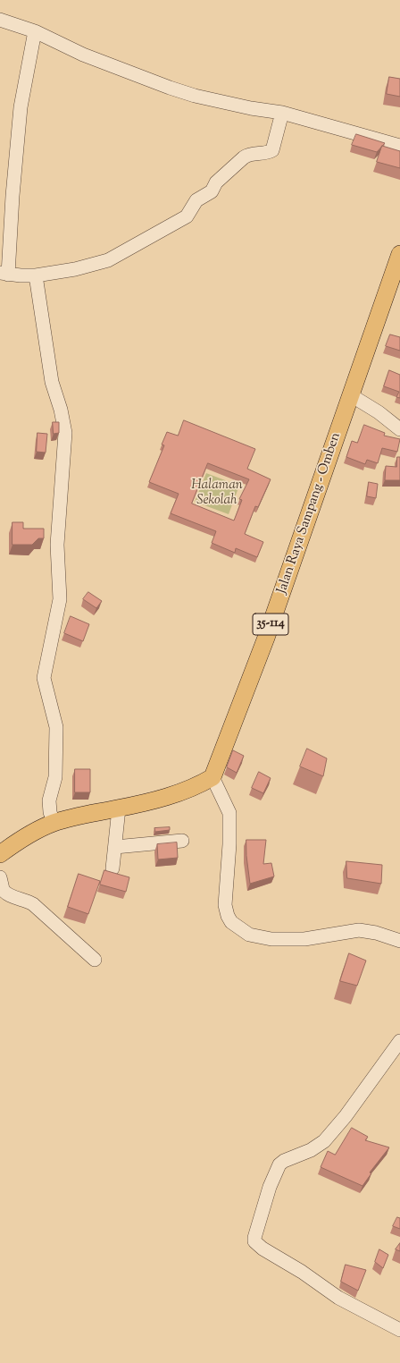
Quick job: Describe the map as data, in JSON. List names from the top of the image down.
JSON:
{
  "streets": {
    "main road": ["Jalan Raya Sampang - Omben", "35-114"]
  },
  "parks": ["Halaman Sekolah"]
}
